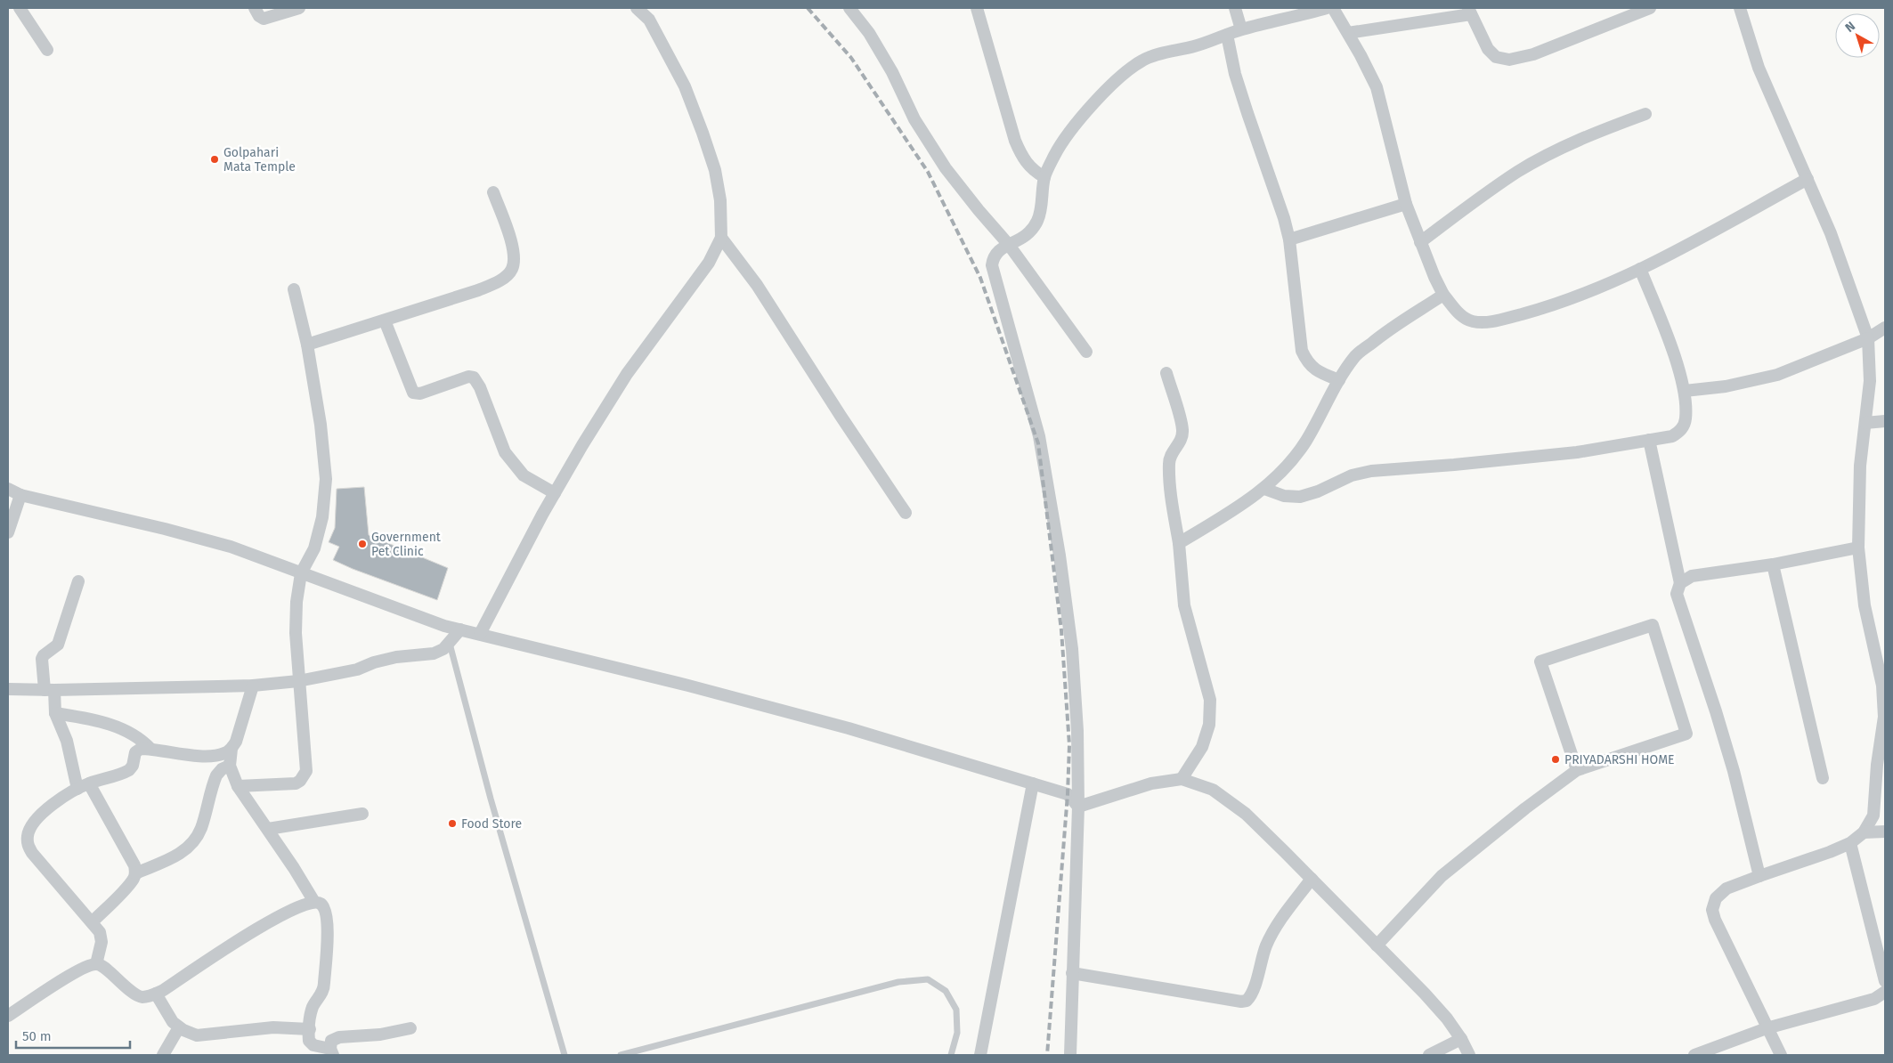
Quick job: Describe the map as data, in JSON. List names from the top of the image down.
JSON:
{
  "places": [
    "Golpahari Mata Temple",
    "Government Pet Clinic",
    "PRIYADARSHI HOME",
    "Food Store"
  ],
  "scale_bar": "50 m",
  "north": "top left"
}
